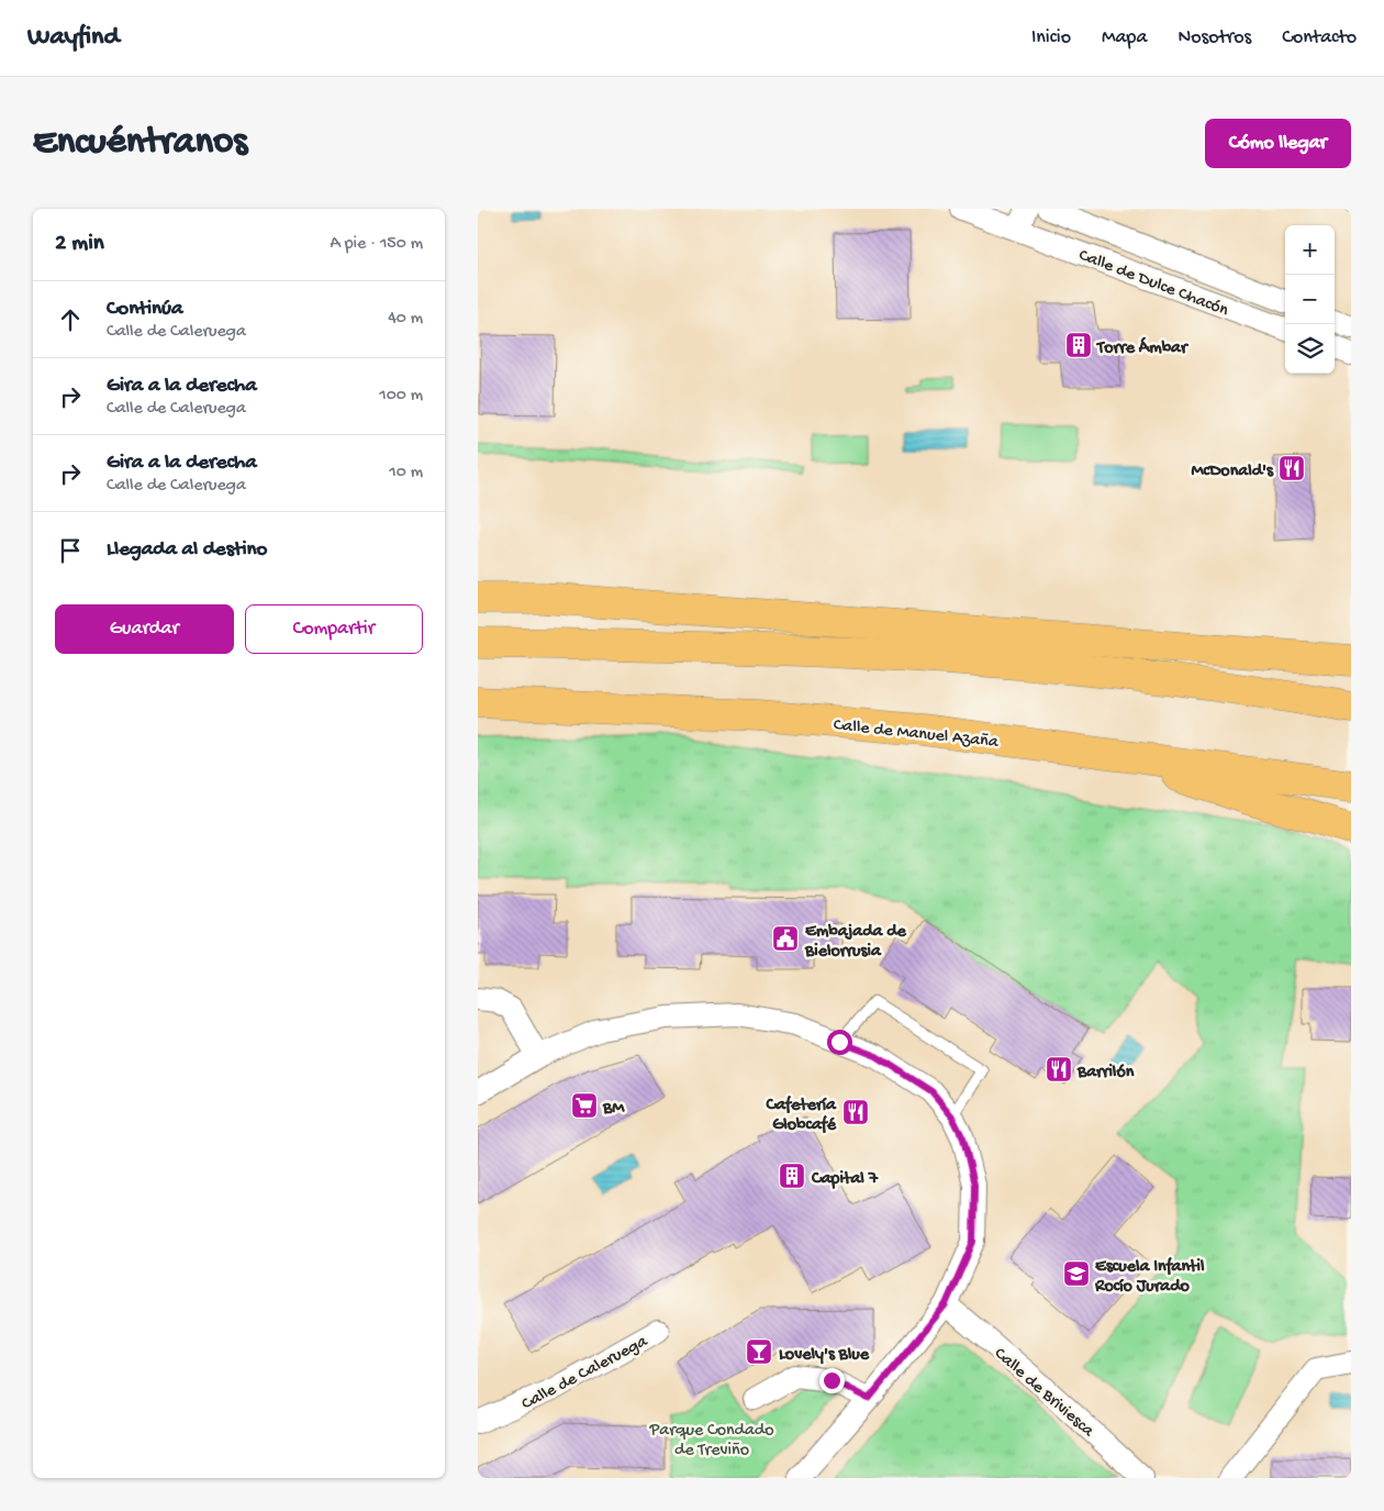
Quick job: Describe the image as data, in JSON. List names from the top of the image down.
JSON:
{
  "streets": {
    "highway": ["Calle de Manuel Azaña"],
    "street": ["Calle de Dulce Chacón", "Calle de Caleruega", "Calle de Briviesca"]
  },
  "parks": ["Parque Condado de Treviño"],
  "places": {
    "building": ["Torre Ámbar", "Capital 7"],
    "restaurant": ["McDonald's", "Barrilón", "Cafetería Globcafé"],
    "public building": ["Embajada de Bielorrusia"],
    "supermarket": ["BM"],
    "school or university": ["Escuela Infantil Rocío Jurado"],
    "bar": ["Lovely's Blue"]
  },
  "page": {
    "header": "Wayfind",
    "nav": [
      "Inicio",
      "Mapa",
      "Nosotros",
      "Contacto"
    ],
    "buttons": [
      "Cómo llegar",
      ["Guardar", "Compartir"]
    ],
    "title": "Encuéntranos",
    "heading": ["2 min", "A pie · 150 m"],
    "map_buttons": ["+", "−"],
    "list": [
      ["Continúa", "Calle de Caleruega", "40 m"],
      ["Gira a la derecha", "Calle de Caleruega", "100 m"],
      ["Gira a la derecha", "Calle de Caleruega", "10 m"],
      "Llegada al destino"
    ]
  }
}
